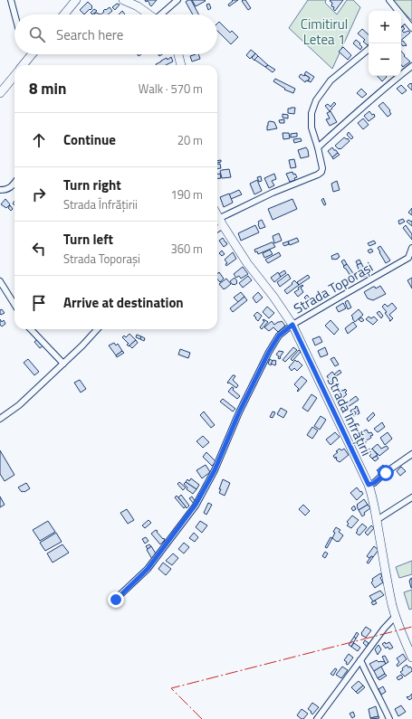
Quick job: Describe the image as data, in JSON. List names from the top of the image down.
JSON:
{
  "streets": {
    "main road": ["Strada Înfrățirii"],
    "street": ["Strada Toporași"]
  },
  "crossings": [
    ["Strada Toporași", "Strada Înfrățirii"]
  ],
  "parks": ["Cimitirul Letea 1"],
  "page": {
    "map_buttons": ["+", "−"],
    "search": "Search here",
    "heading": ["8 min", "Walk · 570 m"],
    "list": [
      ["Continue", "20 m"],
      ["Turn right", "Strada Înfrățirii", "190 m"],
      ["Turn left", "Strada Toporași", "360 m"],
      "Arrive at destination"
    ]
  }
}
